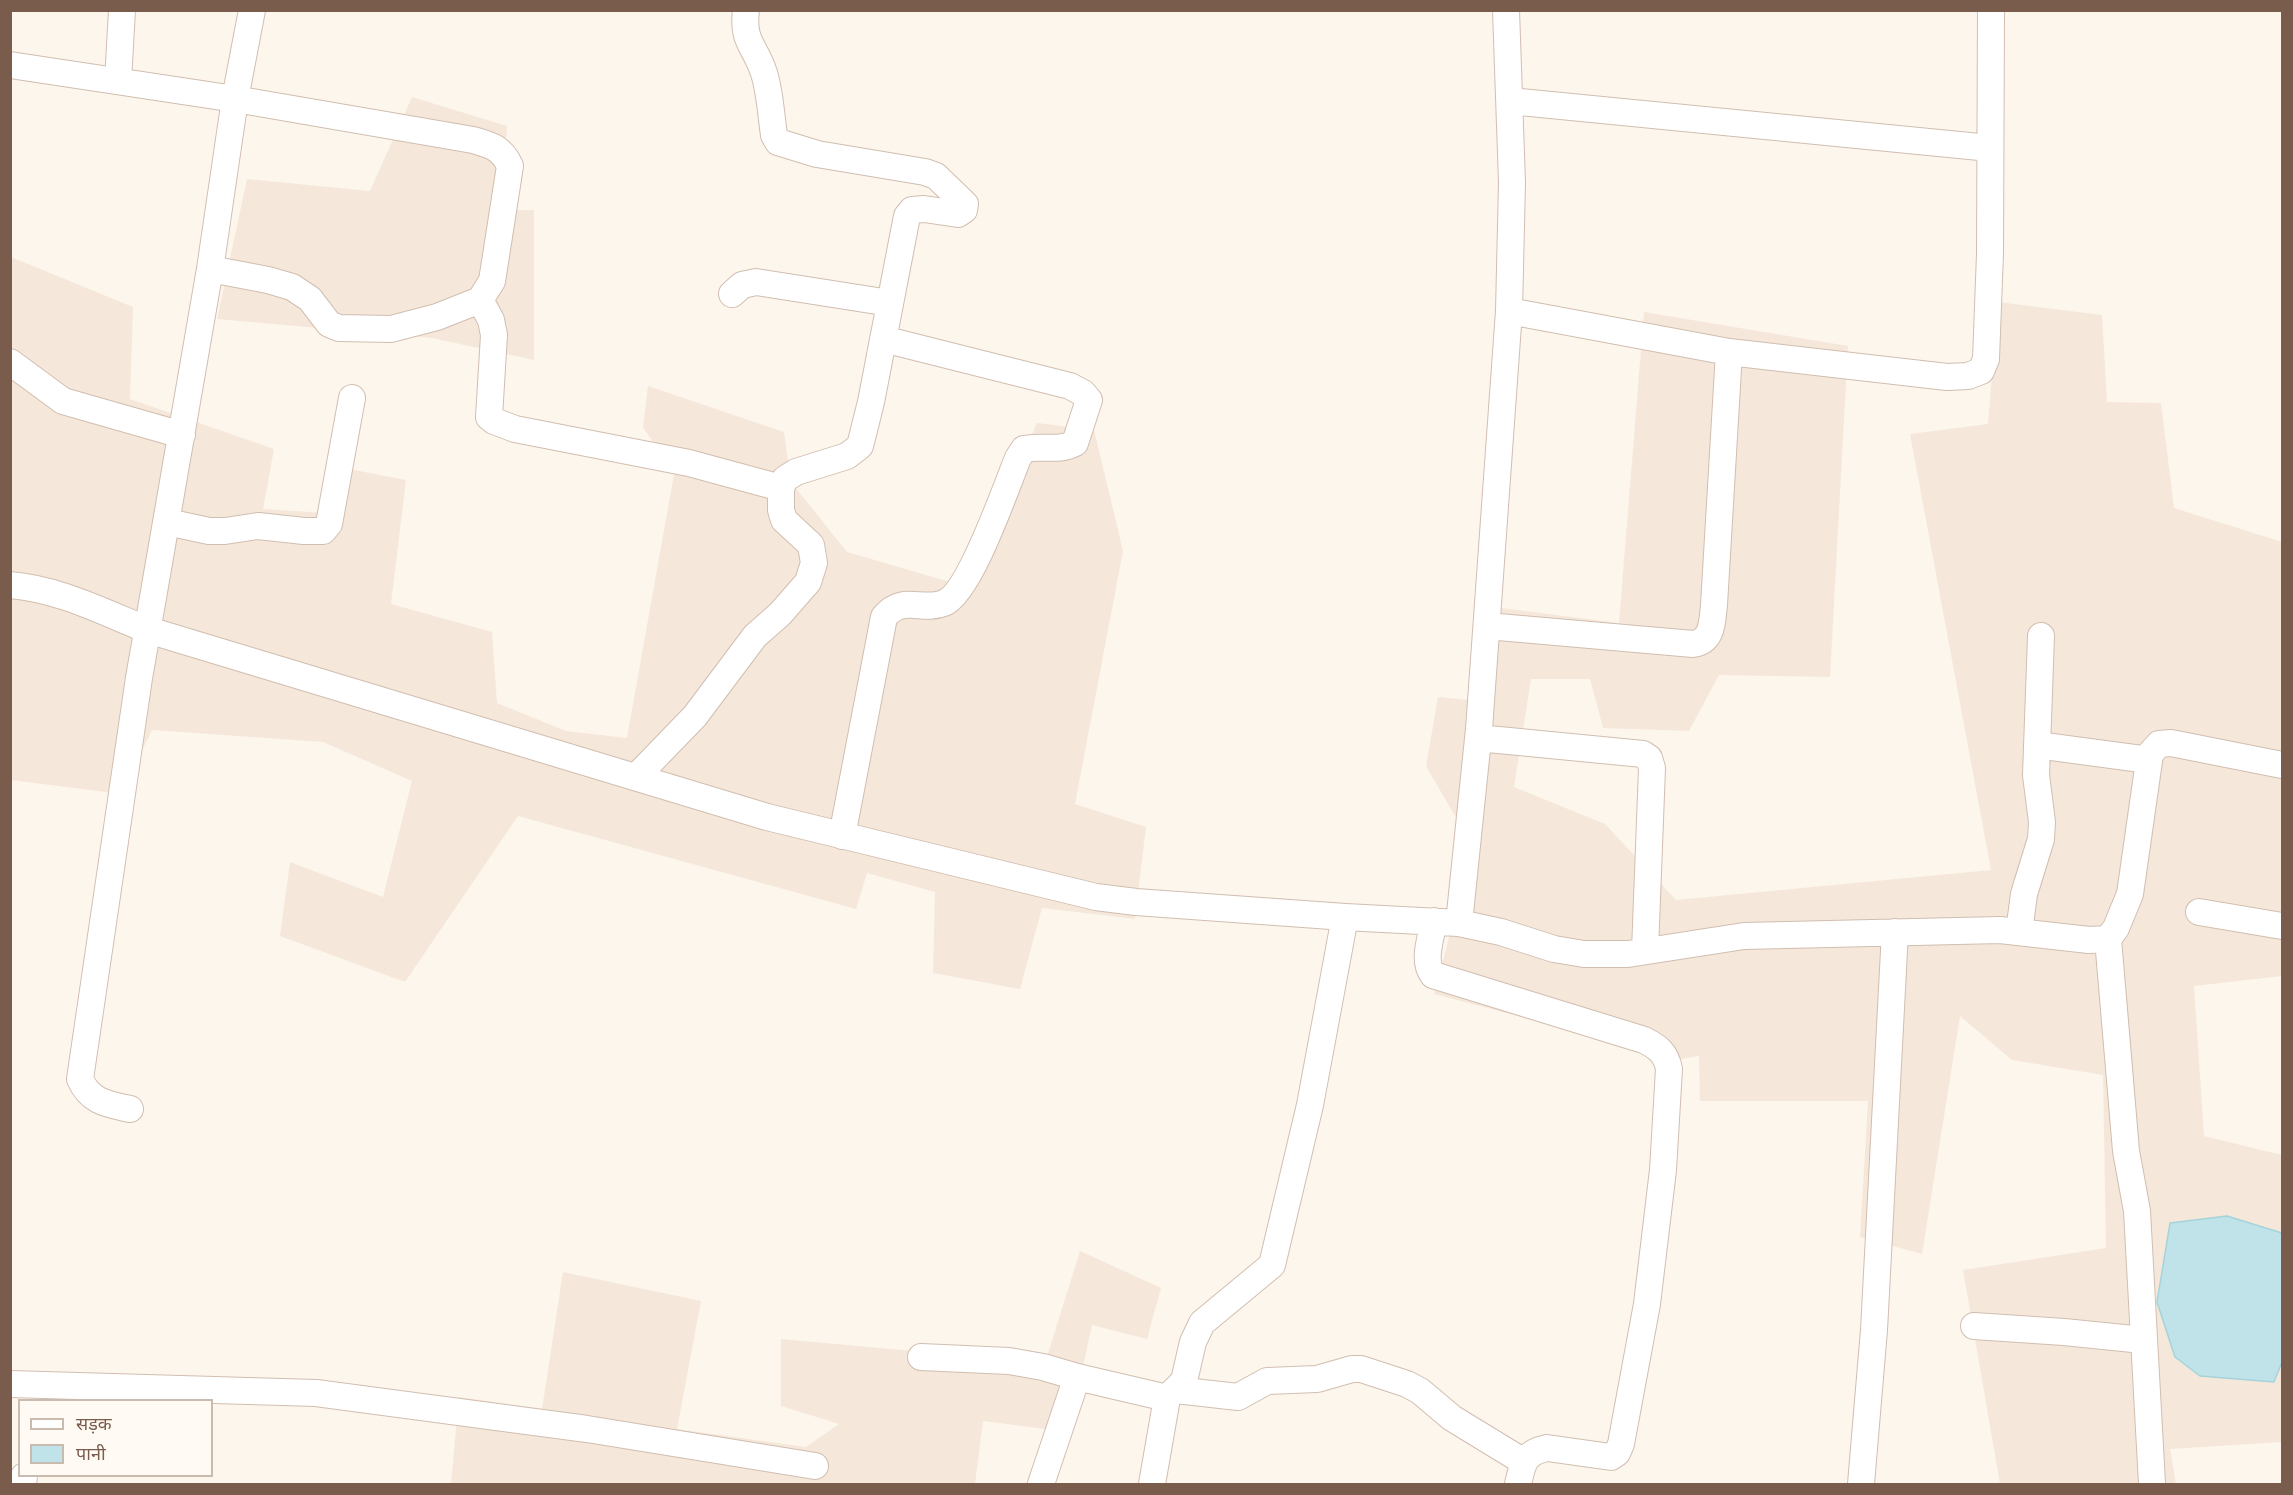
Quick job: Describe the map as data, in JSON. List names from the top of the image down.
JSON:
{
  "legend": ["सड़क", "पानी"]
}
